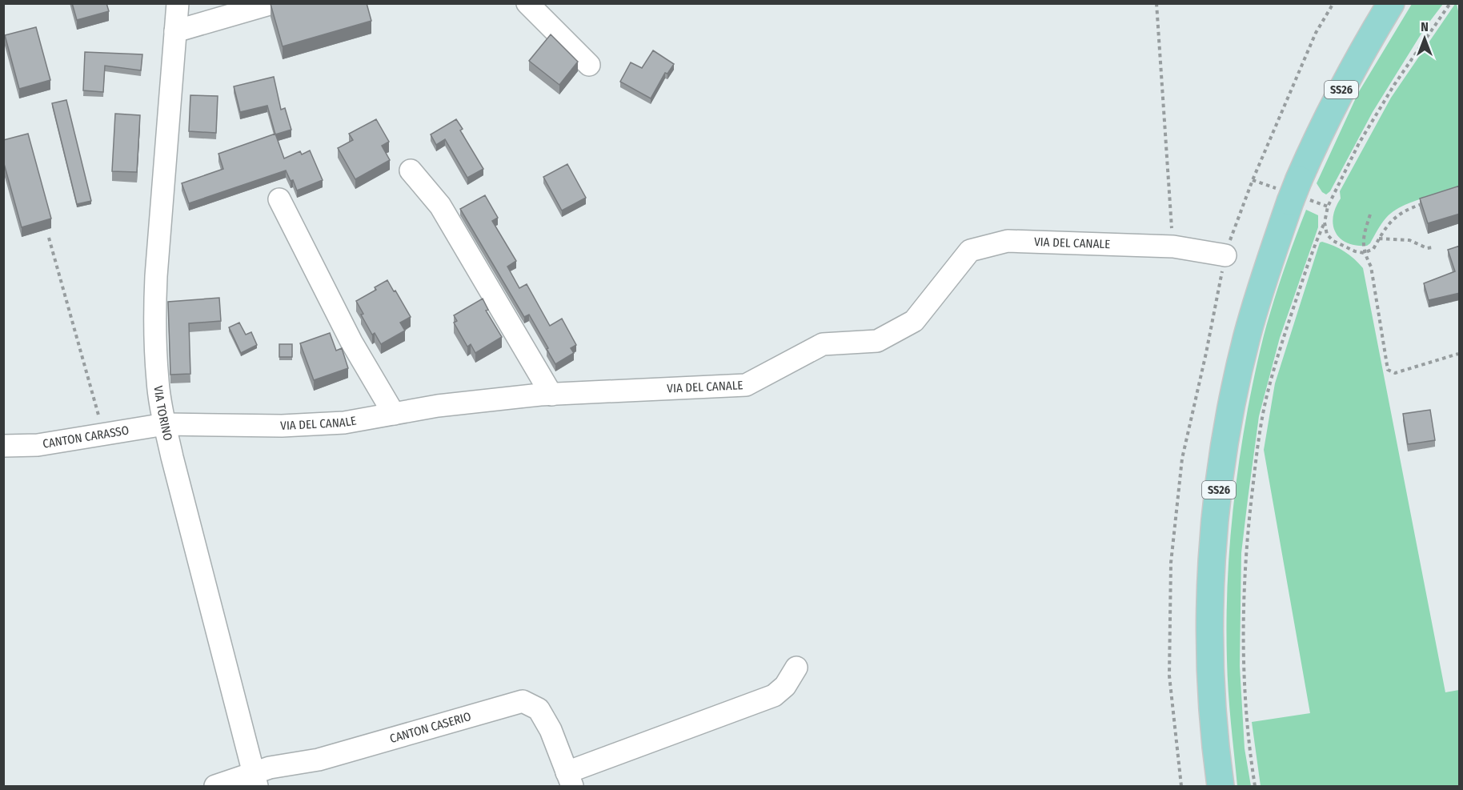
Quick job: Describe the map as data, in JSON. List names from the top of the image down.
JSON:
{
  "streets": {
    "main road": ["SS26"],
    "street": [
      "VIA DEL CANALE",
      "VIA TORINO",
      "CANTON CARASSO",
      "CANTON CASERIO"
    ]
  },
  "crossings": [
    ["VIA DEL CANALE", "VIA TORINO"],
    ["VIA DEL CANALE", "CANTON CARASSO"],
    ["VIA TORINO", "CANTON CARASSO"],
    ["VIA TORINO", "CANTON CASERIO"]
  ],
  "north": "top"
}
